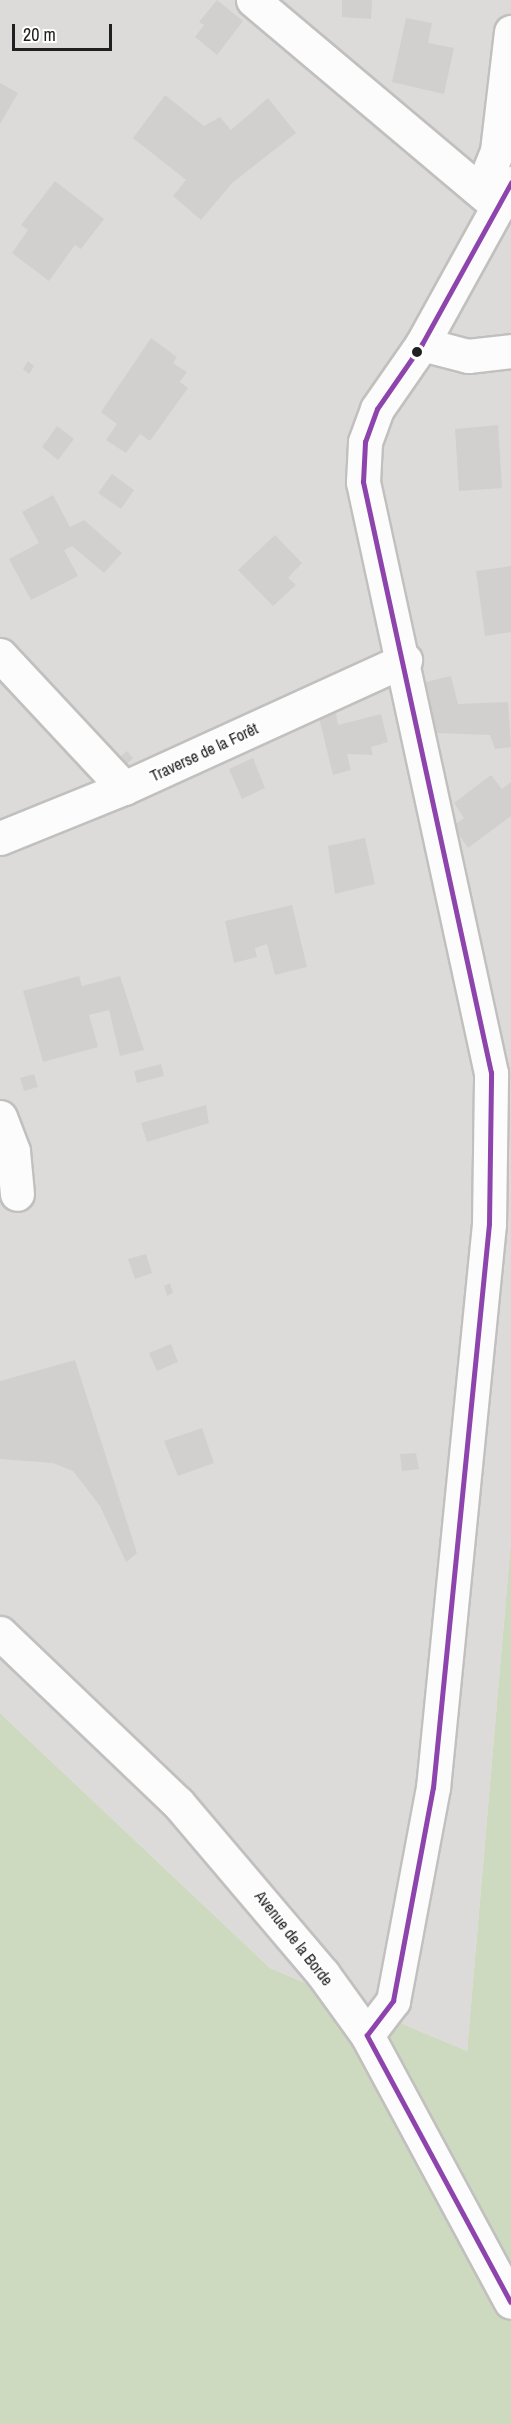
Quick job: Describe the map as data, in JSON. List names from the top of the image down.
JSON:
{
  "streets": {
    "street": ["Traverse de la Forêt", "Avenue de la Borde"]
  },
  "scale_bar": "20 m"
}
